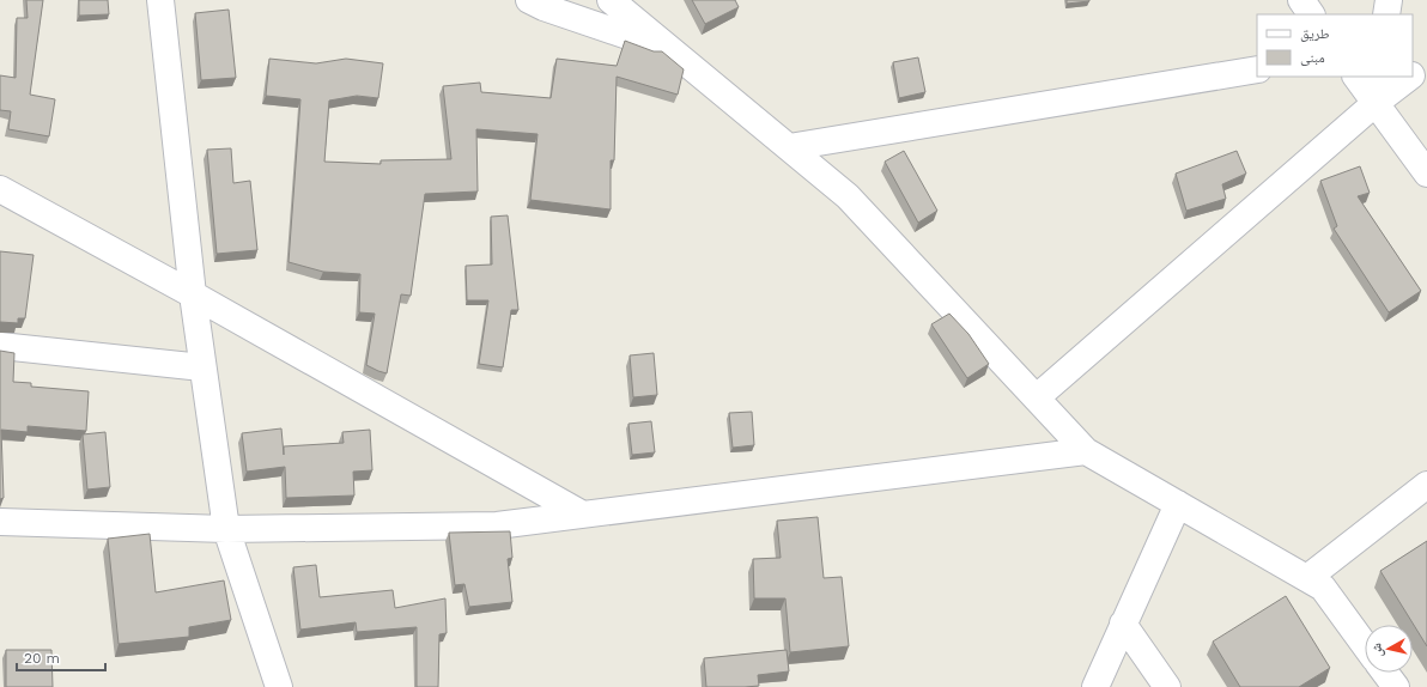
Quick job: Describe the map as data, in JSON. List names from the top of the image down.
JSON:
{
  "legend": ["طريق", "مبنى"],
  "scale_bar": "20 m",
  "north": "left"
}
